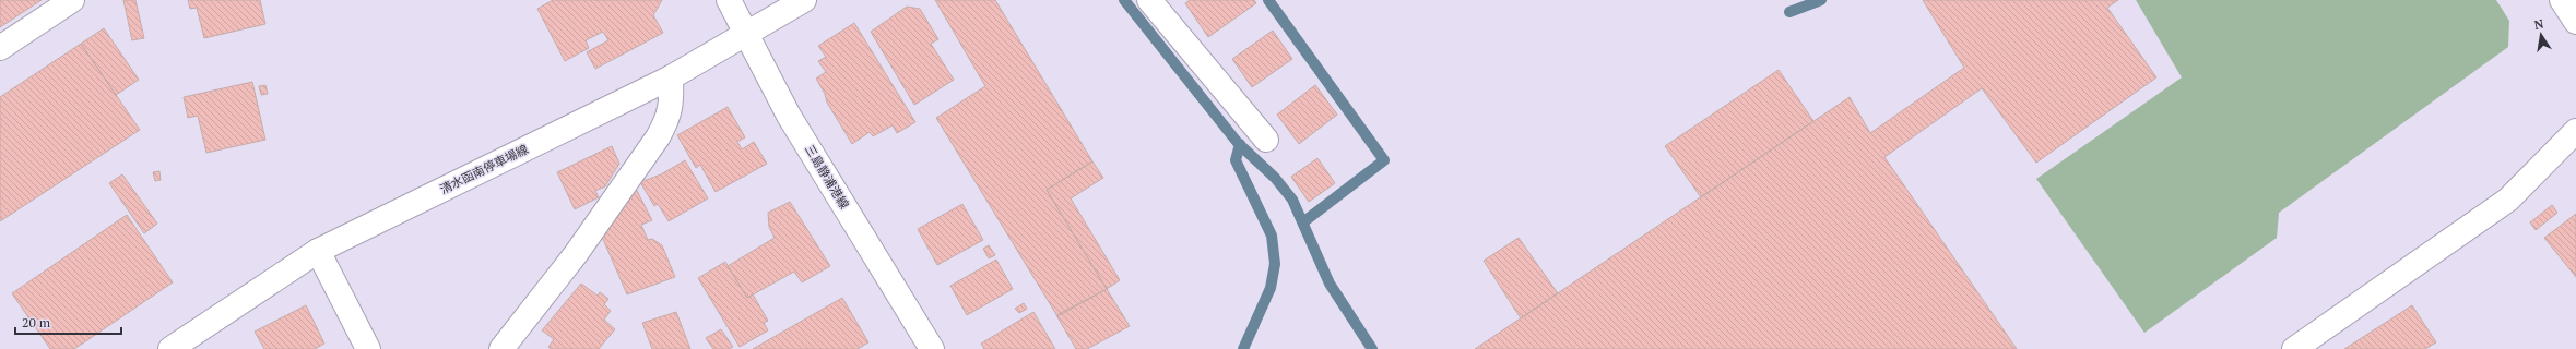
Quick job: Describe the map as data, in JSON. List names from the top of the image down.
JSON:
{
  "streets": {
    "main road": ["清水函南停車場線", "三島静浦港線"]
  },
  "crossings": [
    ["清水函南停車場線", "三島静浦港線"]
  ],
  "scale_bar": "20 m",
  "north": "top"
}
